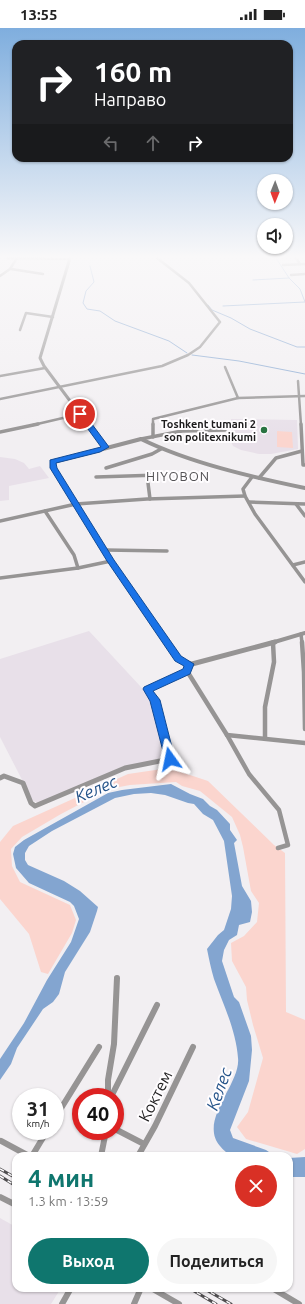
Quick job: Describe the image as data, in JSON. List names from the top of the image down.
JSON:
{
  "streets": {
    "street": ["Коктем"]
  },
  "districts": ["HIYOBON"],
  "water": ["Келес"],
  "places": ["Toshkent tumani 2 son politexnikumi"],
  "north": "bottom",
  "page": {
    "status": "13:55",
    "turn": ["160 m", "Направо"],
    "speed": "31 km/h",
    "limit": "40",
    "heading": ["4 мин", "1.3 km · 13:59"],
    "buttons": ["Выход", "Поделиться"]
  }
}
